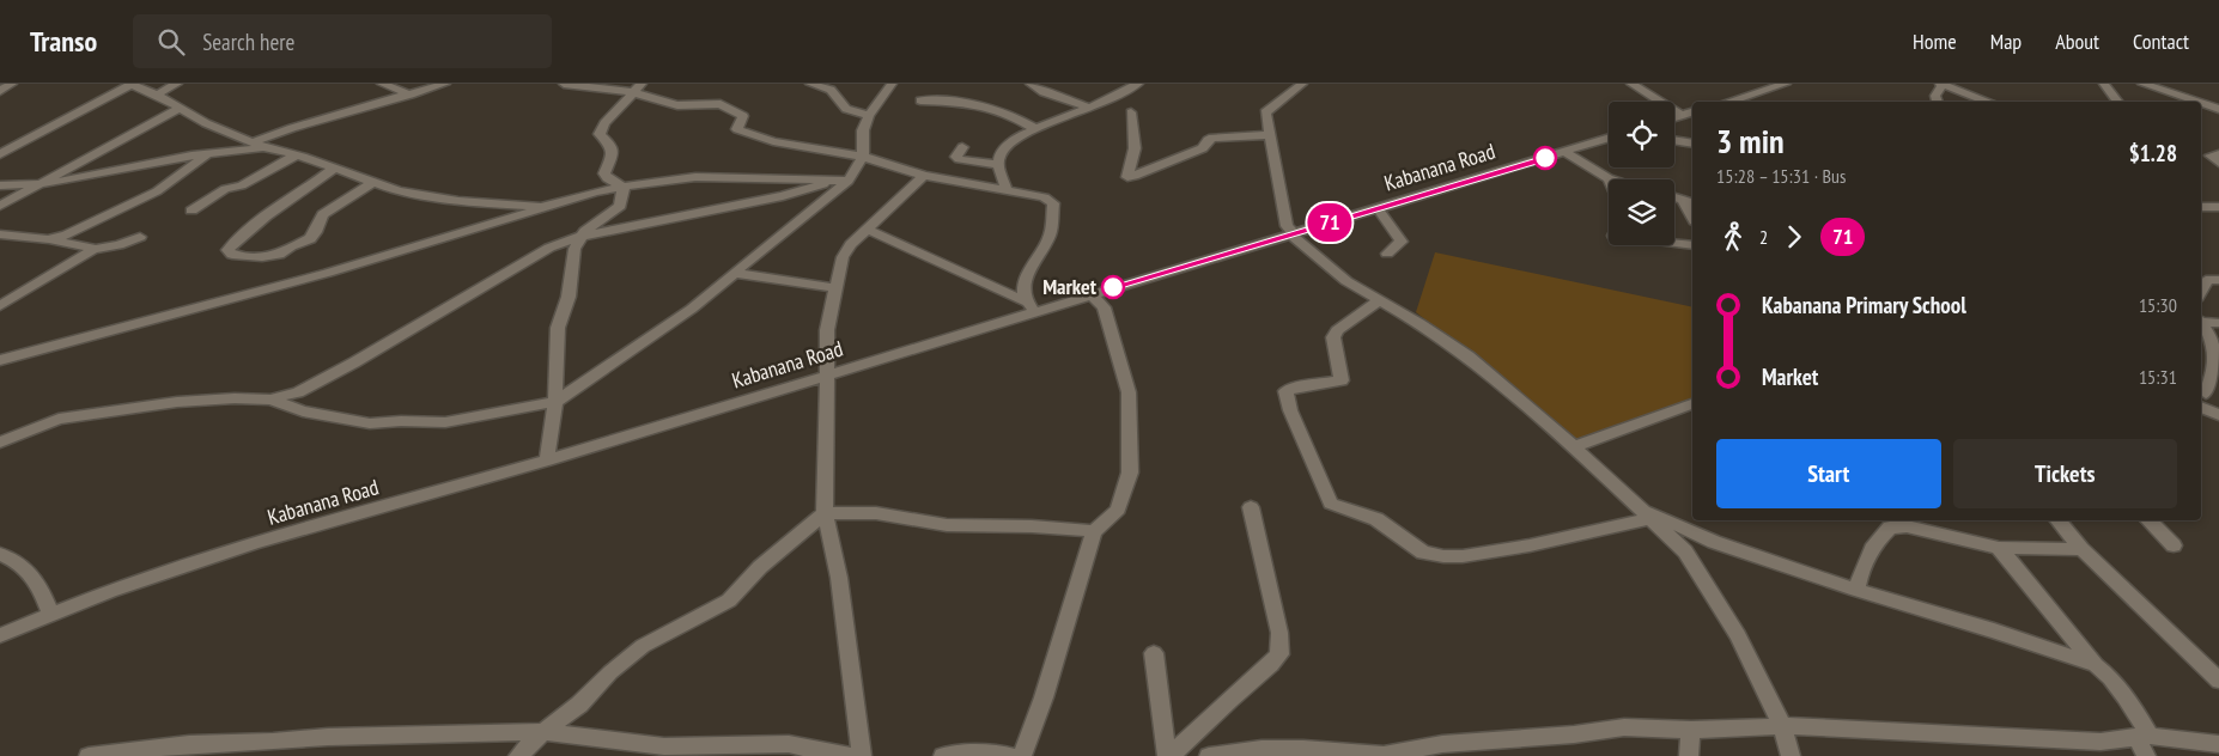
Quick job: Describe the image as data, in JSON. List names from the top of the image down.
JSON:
{
  "streets": {
    "street": ["Kabanana Road"]
  },
  "places": ["Market"],
  "lines": ["bus line 71"],
  "page": {
    "header": "Transo",
    "search": "Search here",
    "nav": [
      "Home",
      "Map",
      "About",
      "Contact"
    ],
    "on_map": "71",
    "heading": ["3 min", "15:28 – 15:31 · Bus", "$1.28"],
    "legs": ["2", "71"],
    "list": [
      {
        "name": "Kabanana Primary School",
        "value": "15:30"
      },
      {
        "name": "Market",
        "value": "15:31"
      }
    ],
    "buttons": ["Start", "Tickets"]
  }
}
